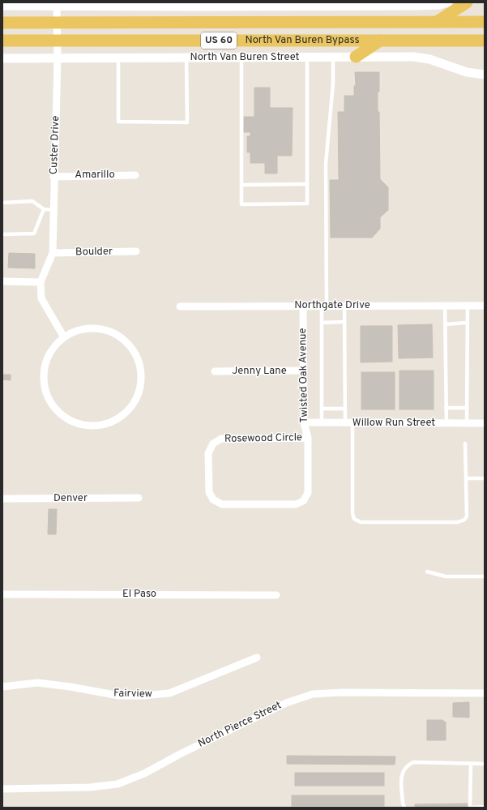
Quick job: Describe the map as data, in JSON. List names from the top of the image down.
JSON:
{
  "streets": {
    "main road": ["US 60", "North Van Buren Bypass"],
    "street": [
      "North Van Buren Street",
      "Custer Drive",
      "Amarillo",
      "Boulder",
      "Northgate Drive",
      "Jenny Lane",
      "Twisted Oak Avenue",
      "Willow Run Street",
      "Rosewood Circle",
      "Denver",
      "El Paso",
      "Fairview",
      "North Pierce Street"
    ]
  },
  "crossings": [
    ["North Van Buren Bypass", "Custer Drive"],
    ["North Van Buren Street", "Custer Drive"],
    ["Custer Drive", "Amarillo"],
    ["Custer Drive", "Boulder"],
    ["Northgate Drive", "Twisted Oak Avenue"],
    ["Jenny Lane", "Twisted Oak Avenue"],
    ["Twisted Oak Avenue", "Willow Run Street"],
    ["Twisted Oak Avenue", "Rosewood Circle"]
  ]
}
